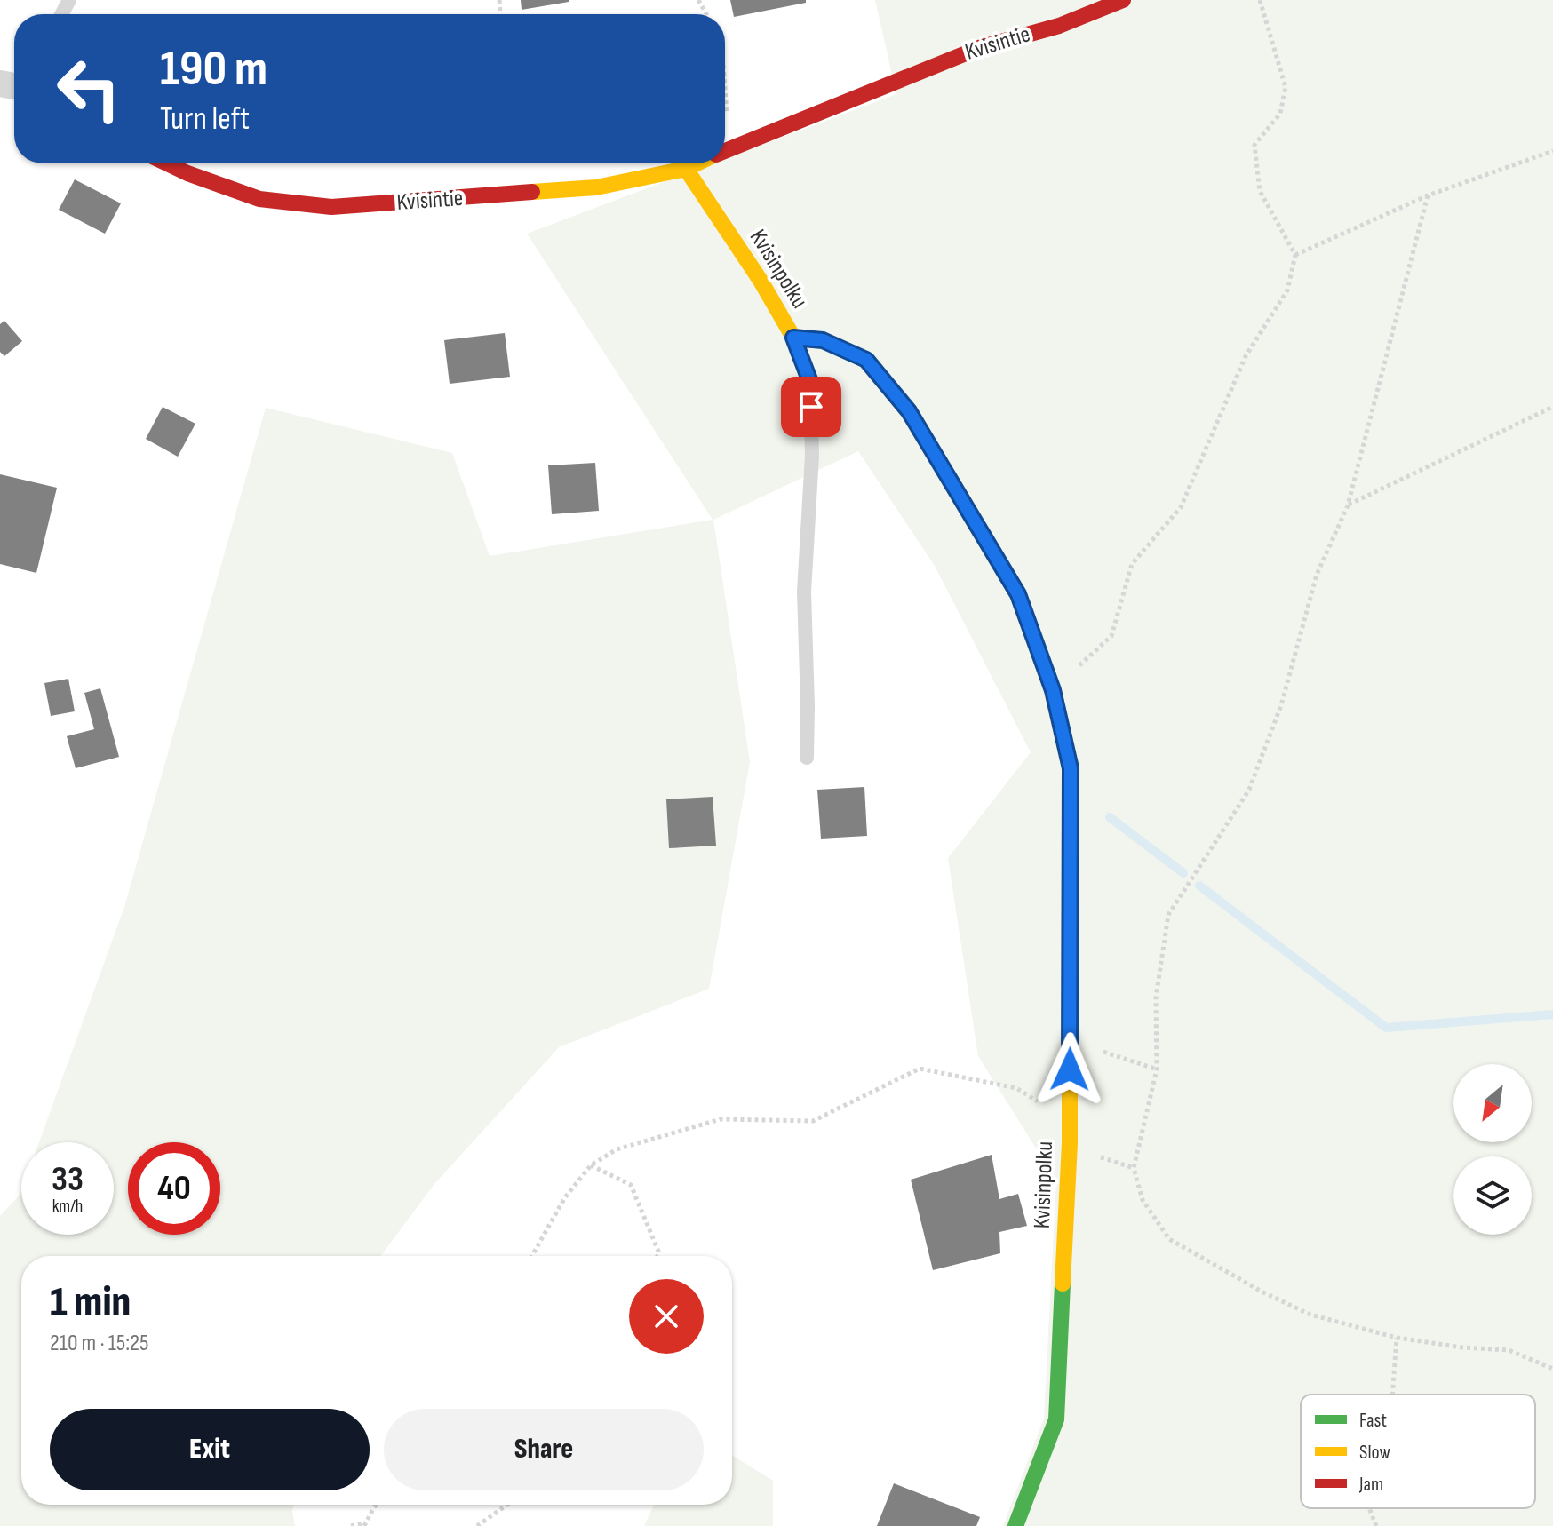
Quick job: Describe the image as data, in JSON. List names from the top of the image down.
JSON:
{
  "streets": {
    "street": ["Kvisintie", "Kvisinpolku"]
  },
  "crossings": [
    ["Kvisintie", "Kvisinpolku"]
  ],
  "legend": ["Fast", "Slow", "Jam"],
  "north": "bottom left",
  "page": {
    "turn": ["190 m", "Turn left"],
    "speed": "33 km/h",
    "limit": "40",
    "heading": ["1 min", "210 m · 15:25"],
    "buttons": ["Exit", "Share"]
  }
}
